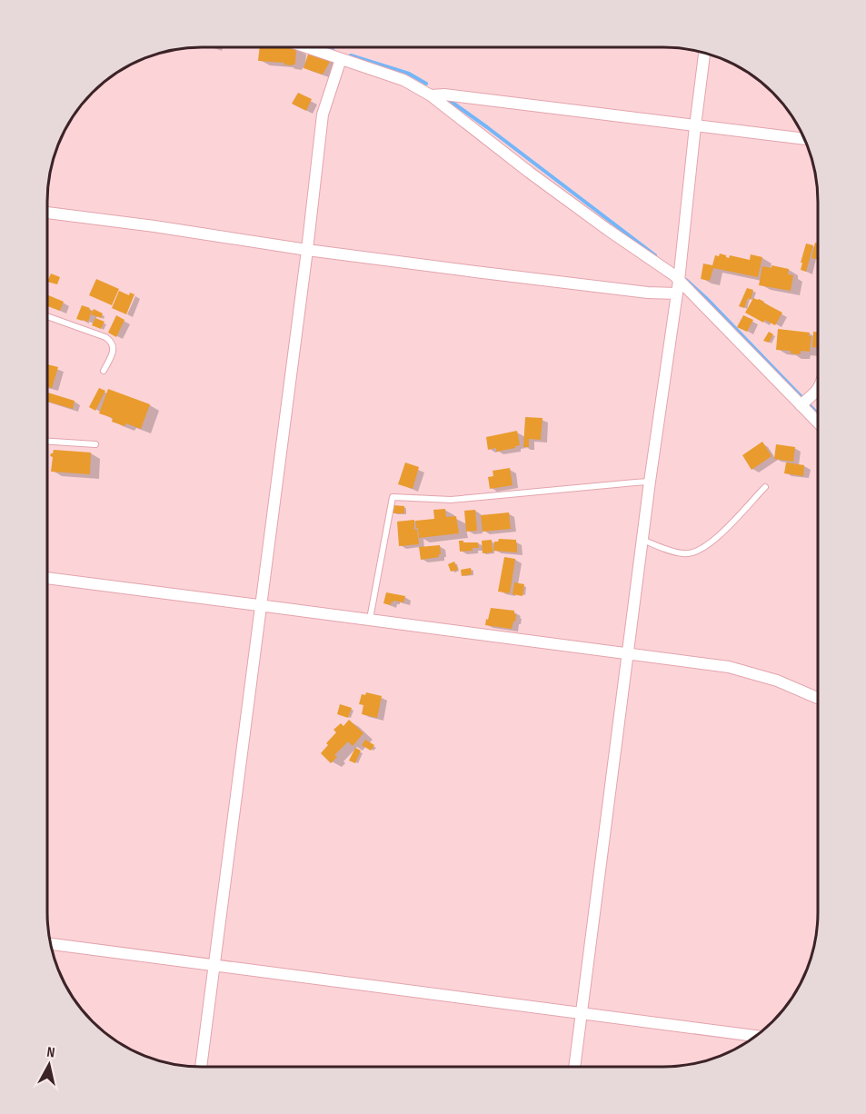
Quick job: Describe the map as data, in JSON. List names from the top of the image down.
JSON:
{
  "north": "top"
}
